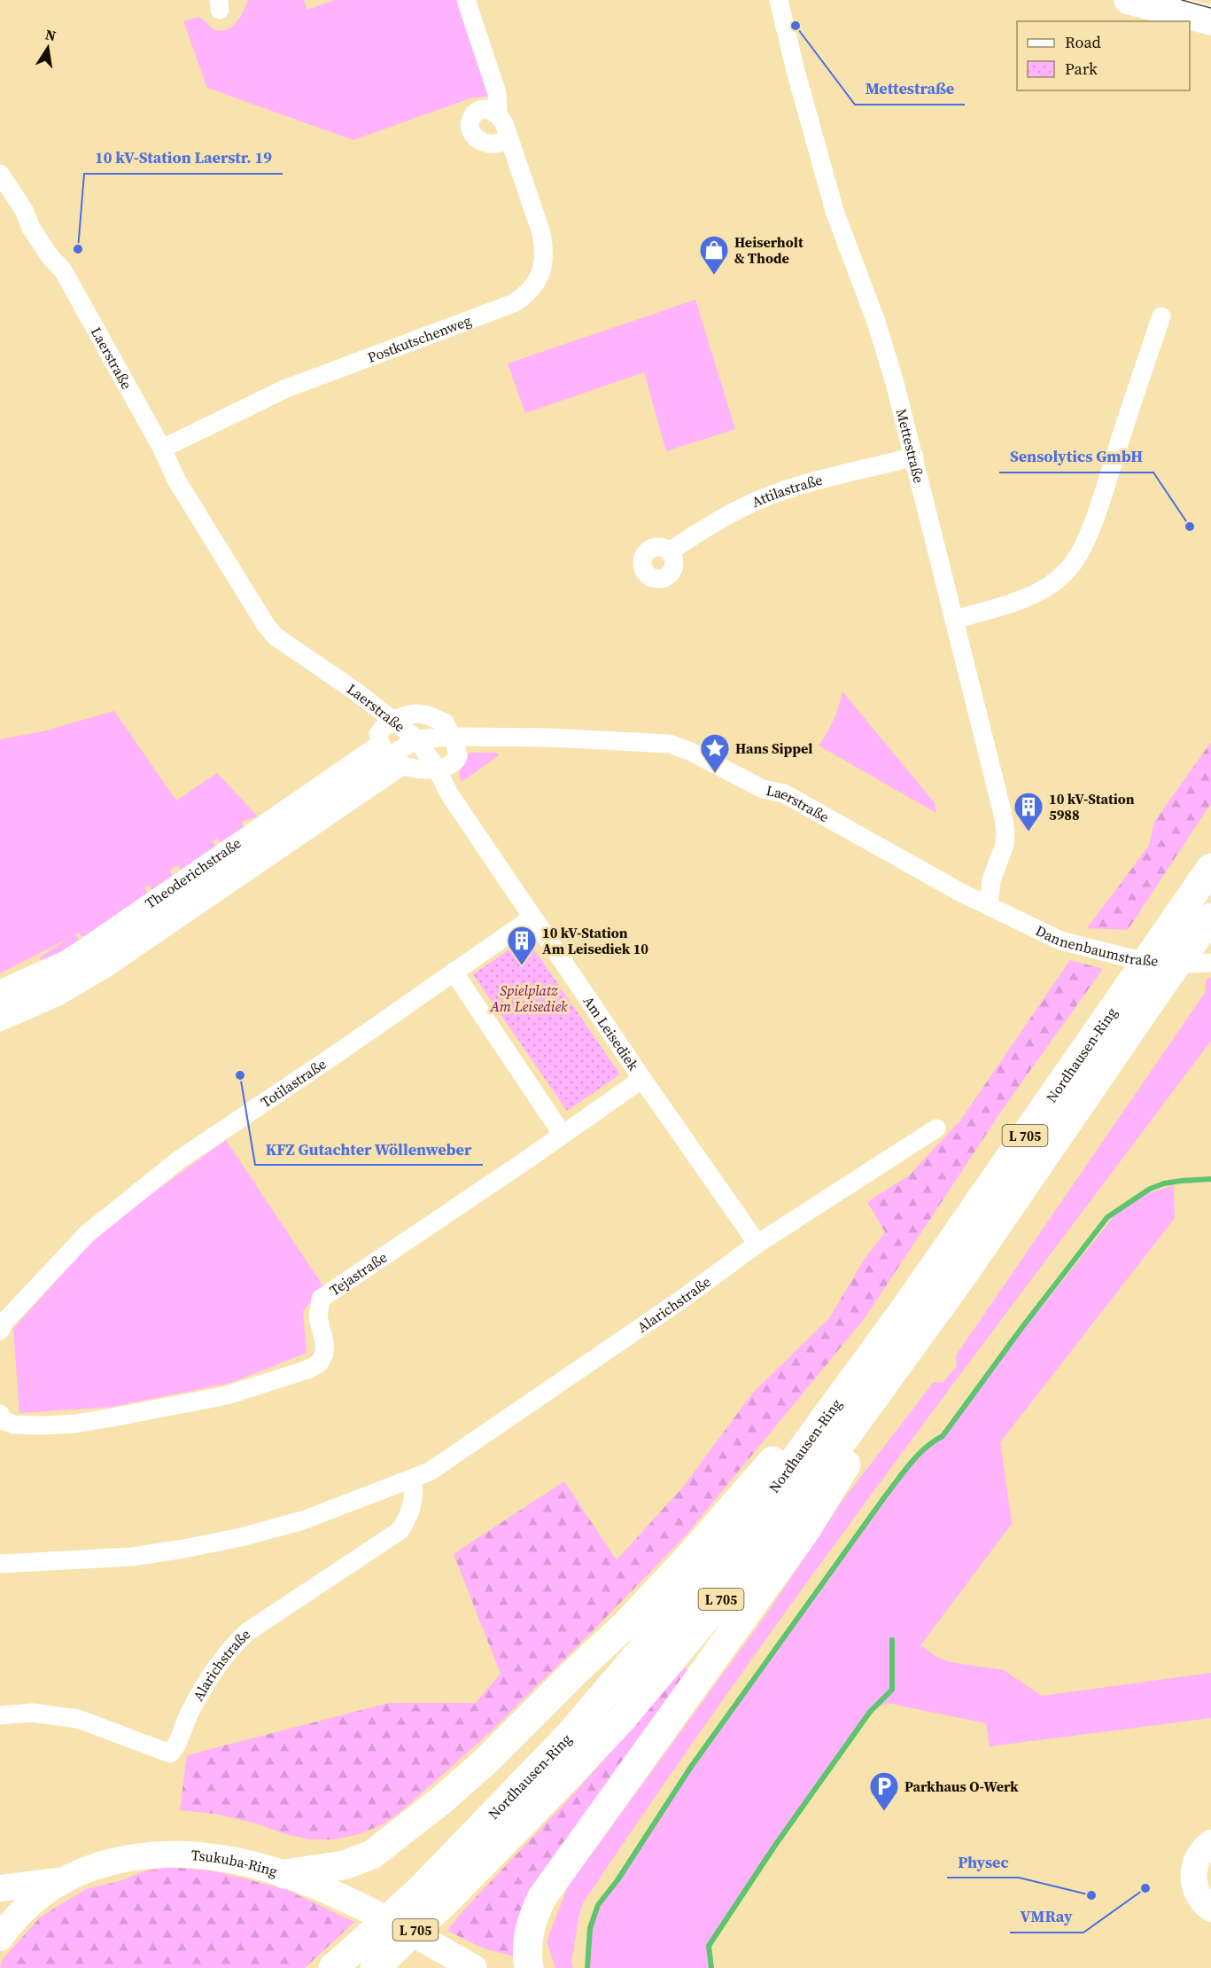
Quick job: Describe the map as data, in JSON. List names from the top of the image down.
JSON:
{
  "streets": {
    "main road": ["Nordhausen-Ring", "L 705", "Tsukuba-Ring"],
    "street": [
      "Postkutschenweg",
      "Laerstraße",
      "Mettestraße",
      "Attilastraße",
      "Theoderichstraße",
      "Dannenbaumstraße",
      "Am Leisediek",
      "Totilastraße",
      "Tejastraße",
      "Alarichstraße"
    ]
  },
  "crossings": [
    ["Postkutschenweg", "Laerstraße"],
    ["Laerstraße", "Mettestraße"],
    ["Laerstraße", "Theoderichstraße"],
    ["Laerstraße", "Dannenbaumstraße"],
    ["Laerstraße", "Am Leisediek"],
    ["Mettestraße", "Attilastraße"],
    ["Mettestraße", "Dannenbaumstraße"],
    ["Theoderichstraße", "Am Leisediek"],
    ["Am Leisediek", "Totilastraße"],
    ["Am Leisediek", "Tejastraße"],
    ["Am Leisediek", "Alarichstraße"]
  ],
  "parks": ["Spielplatz Am Leisediek"],
  "places": {
    "other": [
      "Mettestraße",
      "10 kV-Station Laerstr. 19",
      "Sensolytics GmbH",
      "KFZ Gutachter Wöllenweber",
      "VMRay",
      "Physec"
    ],
    "shop": ["Heiserholt & Thode"],
    "place": ["Hans Sippel"],
    "building": ["10 kV-Station 5988", "10 kV-Station Am Leisediek 10"],
    "parking": ["Parkhaus O-Werk"]
  },
  "legend": ["Road", "Park"],
  "north": "top"
}
